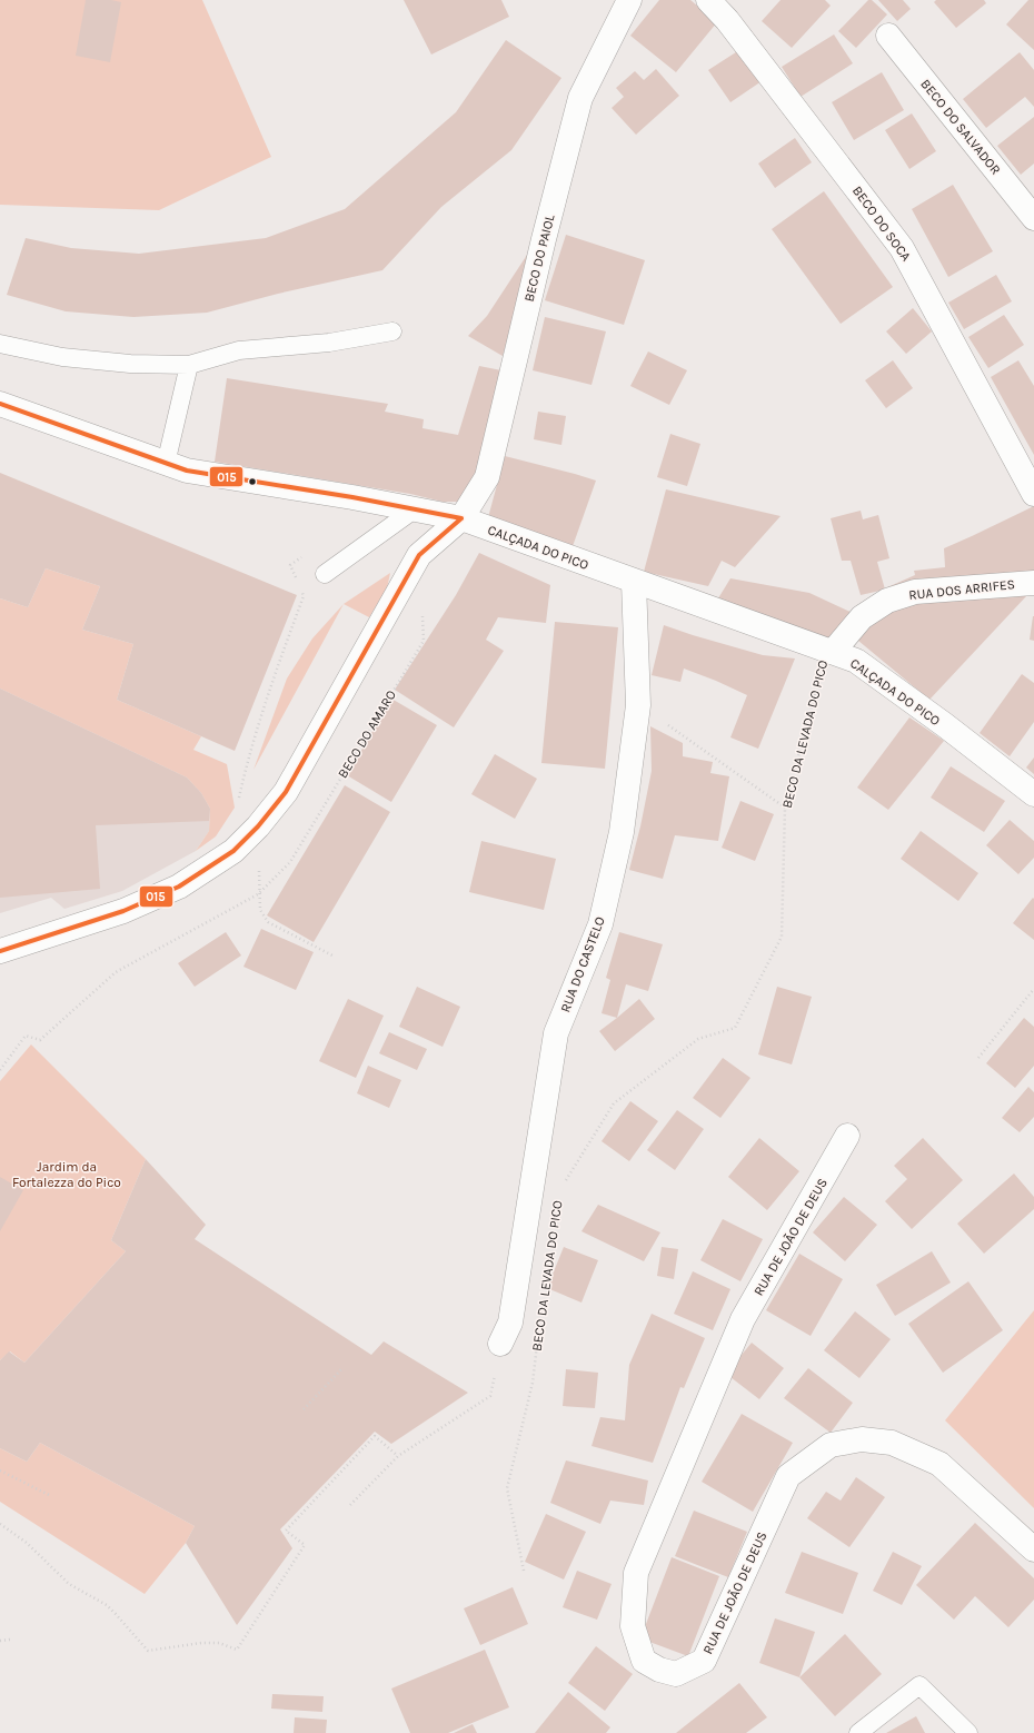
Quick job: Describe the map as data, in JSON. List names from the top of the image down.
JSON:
{
  "streets": {
    "street": [
      "BECO DO SALVADOR",
      "BECO DO SOCA",
      "BECO DO PAIOL",
      "CALÇADA DO PICO",
      "RUA DOS ARRIFES",
      "RUA DO CASTELO",
      "RUA DE JOÃO DE DEUS"
    ],
    "path": ["BECO DO AMARO", "BECO DA LEVADA DO PICO"]
  },
  "crossings": [
    ["BECO DO PAIOL", "CALÇADA DO PICO"],
    ["CALÇADA DO PICO", "RUA DOS ARRIFES"],
    ["CALÇADA DO PICO", "BECO DA LEVADA DO PICO"],
    ["CALÇADA DO PICO", "RUA DO CASTELO"],
    ["RUA DOS ARRIFES", "BECO DA LEVADA DO PICO"]
  ],
  "parks": ["Jardim da Fortalezza do Pico"],
  "lines": ["transit line 015"]
}
